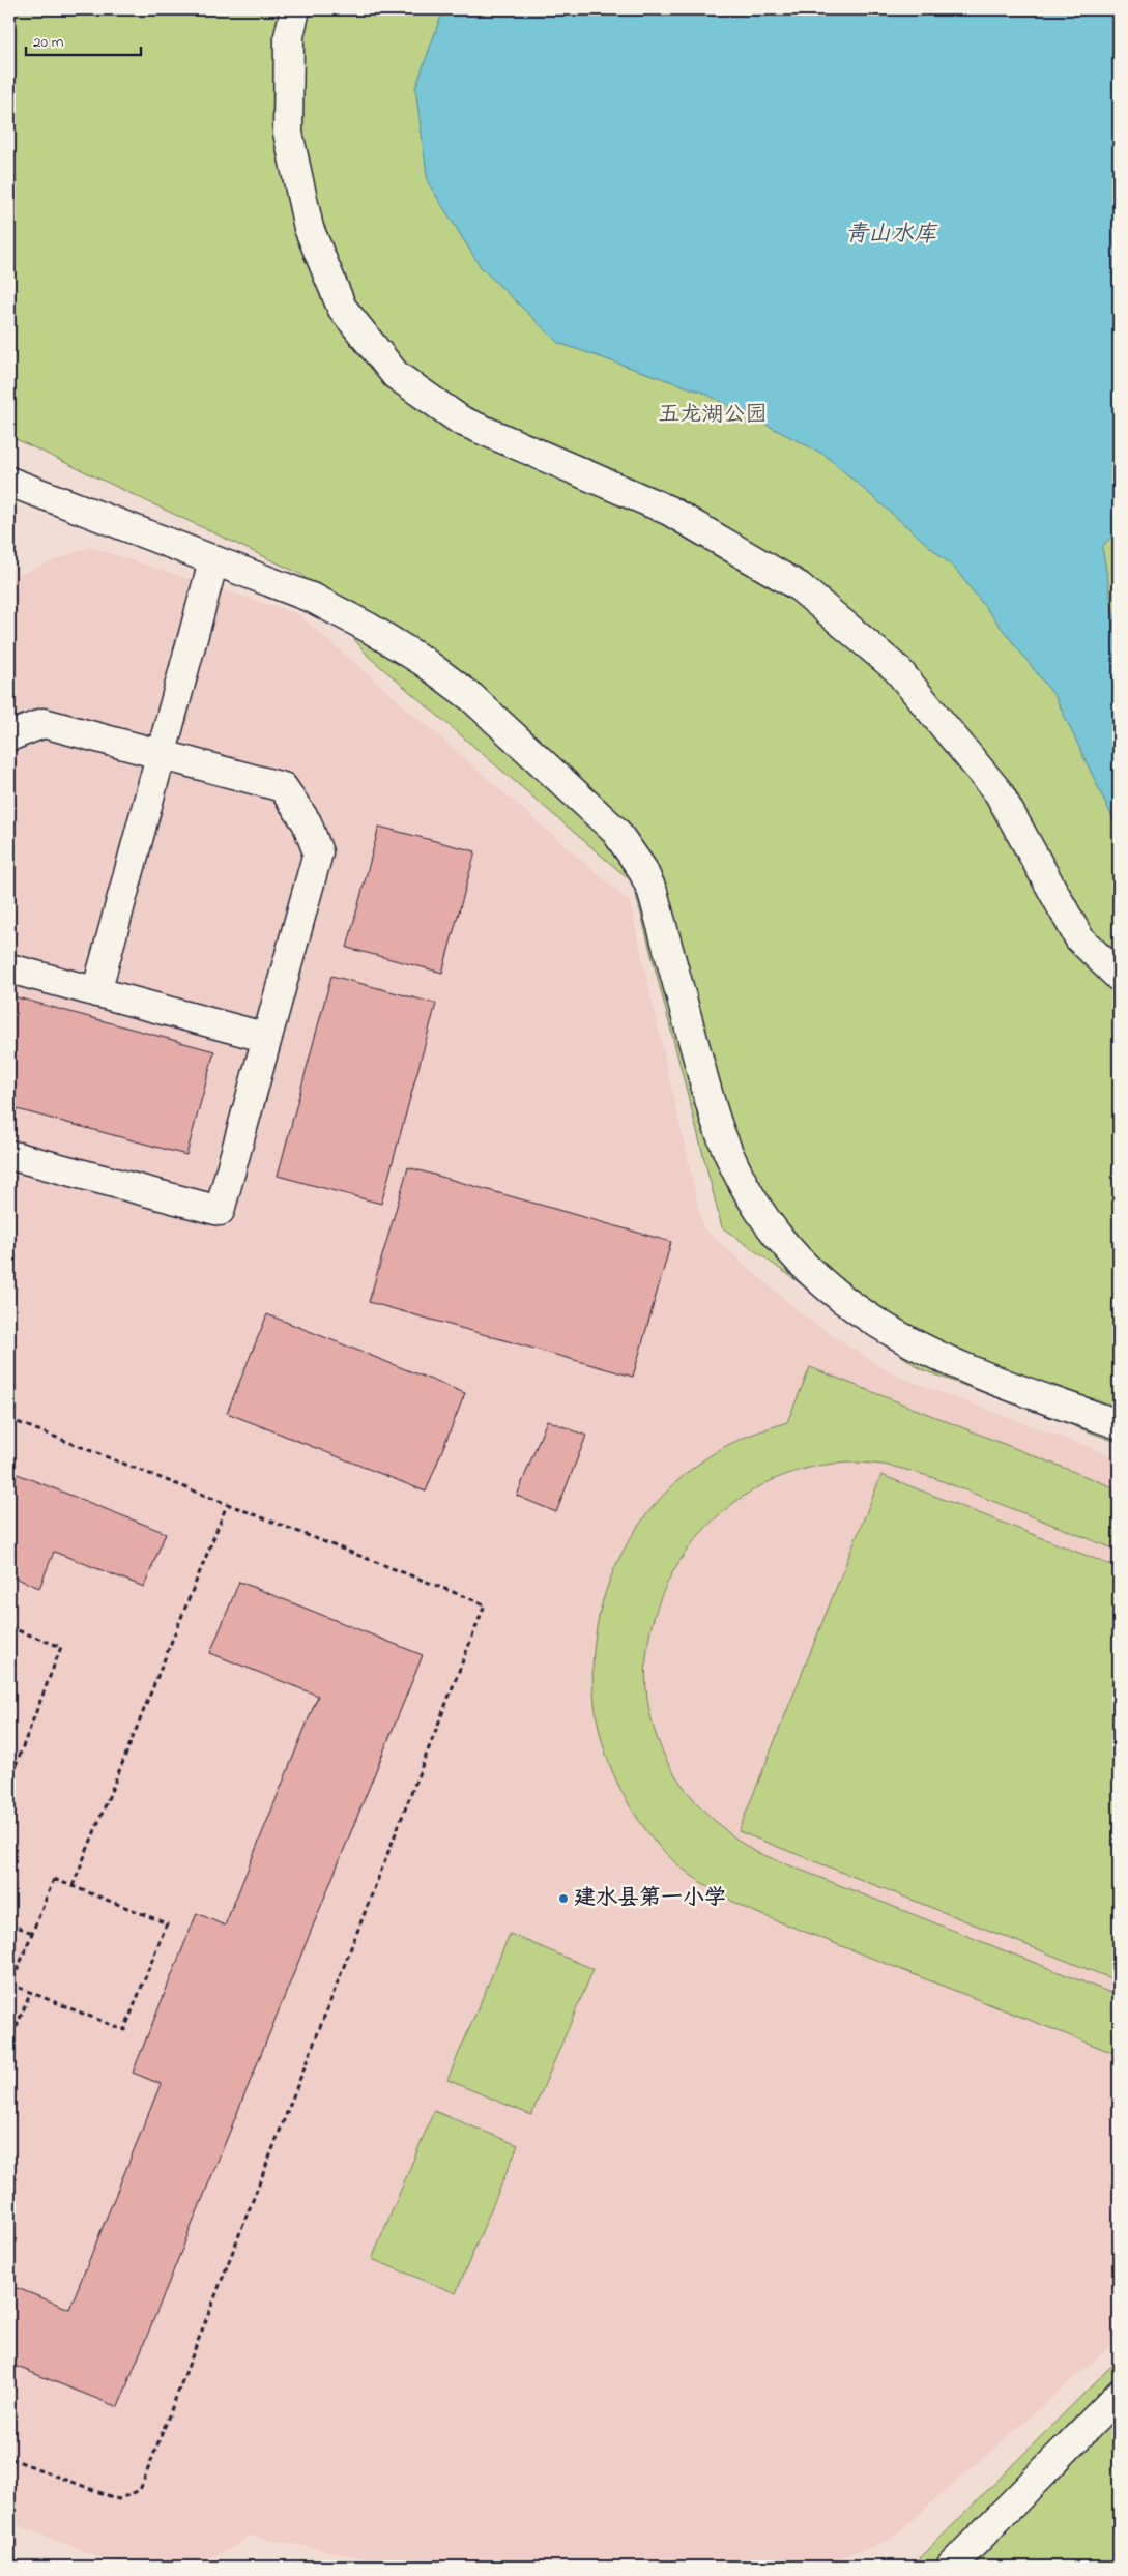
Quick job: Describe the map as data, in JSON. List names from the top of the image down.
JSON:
{
  "water": ["青山水库"],
  "parks": ["五龙湖公园"],
  "places": ["建水县第一小学"],
  "scale_bar": "20 m"
}
